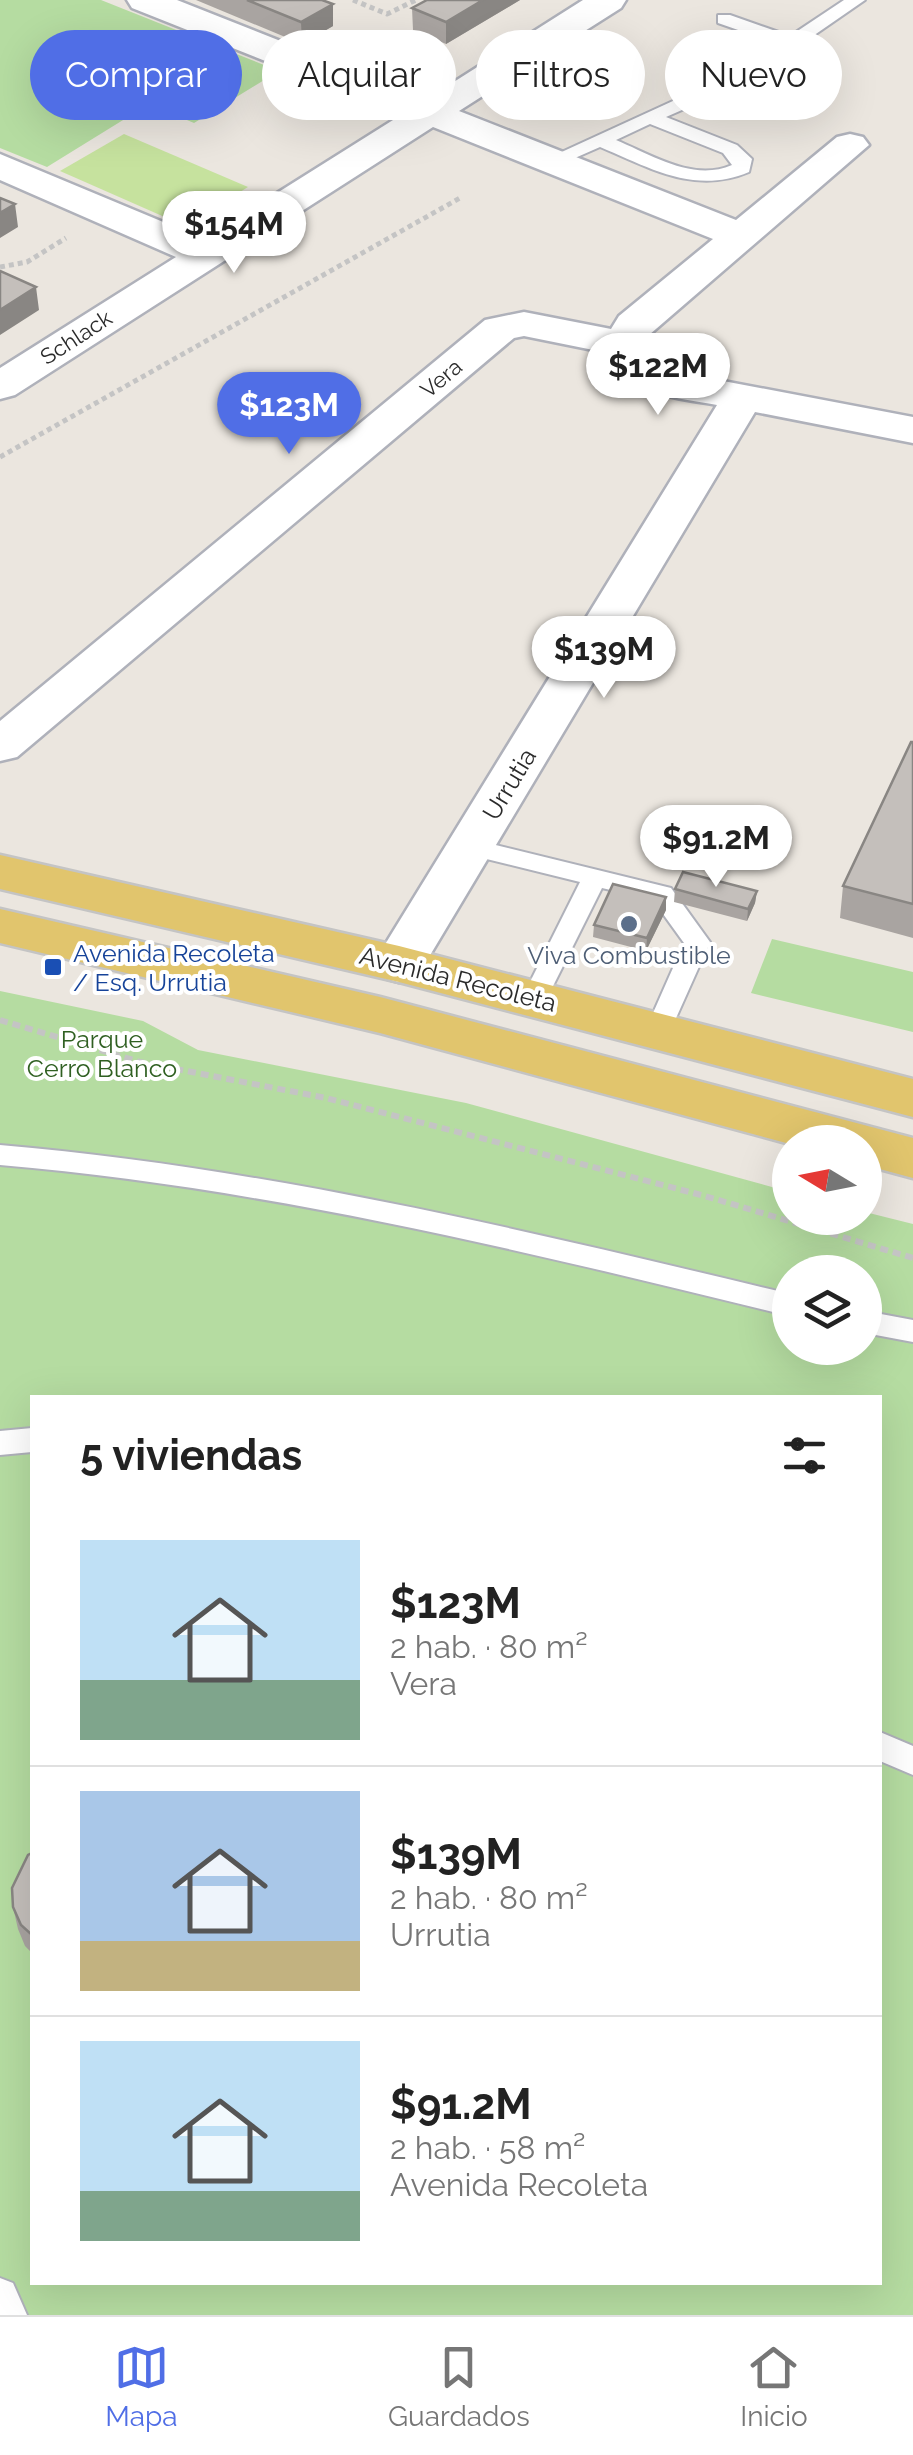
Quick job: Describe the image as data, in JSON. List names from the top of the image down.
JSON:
{
  "streets": {
    "main road": ["Avenida Recoleta"],
    "street": ["Schlack", "Vera", "Urrutia"]
  },
  "crossings": [
    ["Urrutia", "Avenida Recoleta"]
  ],
  "parks": ["Parque Cerro Blanco"],
  "places": {
    "other": ["Viva Combustible"],
    "transit": ["Avenida Recoleta / Esq. Urrutia"]
  },
  "north": "left",
  "page": {
    "chip": [
      "Comprar",
      "Alquilar",
      "Filtros",
      "Nuevo"
    ],
    "price": [
      "$154M",
      "$122M",
      "$123M",
      "$139M",
      "$91.2M"
    ],
    "heading": "5 viviendas",
    "list": [
      {
        "name": "$123M",
        "note": "2 hab. · 80 m² · Vera"
      },
      {
        "name": "$139M",
        "note": "2 hab. · 80 m² · Urrutia"
      },
      {
        "name": "$91.2M",
        "note": "2 hab. · 58 m² · Avenida Recoleta"
      }
    ],
    "tabs": ["Mapa", "Guardados", "Inicio"]
  }
}
